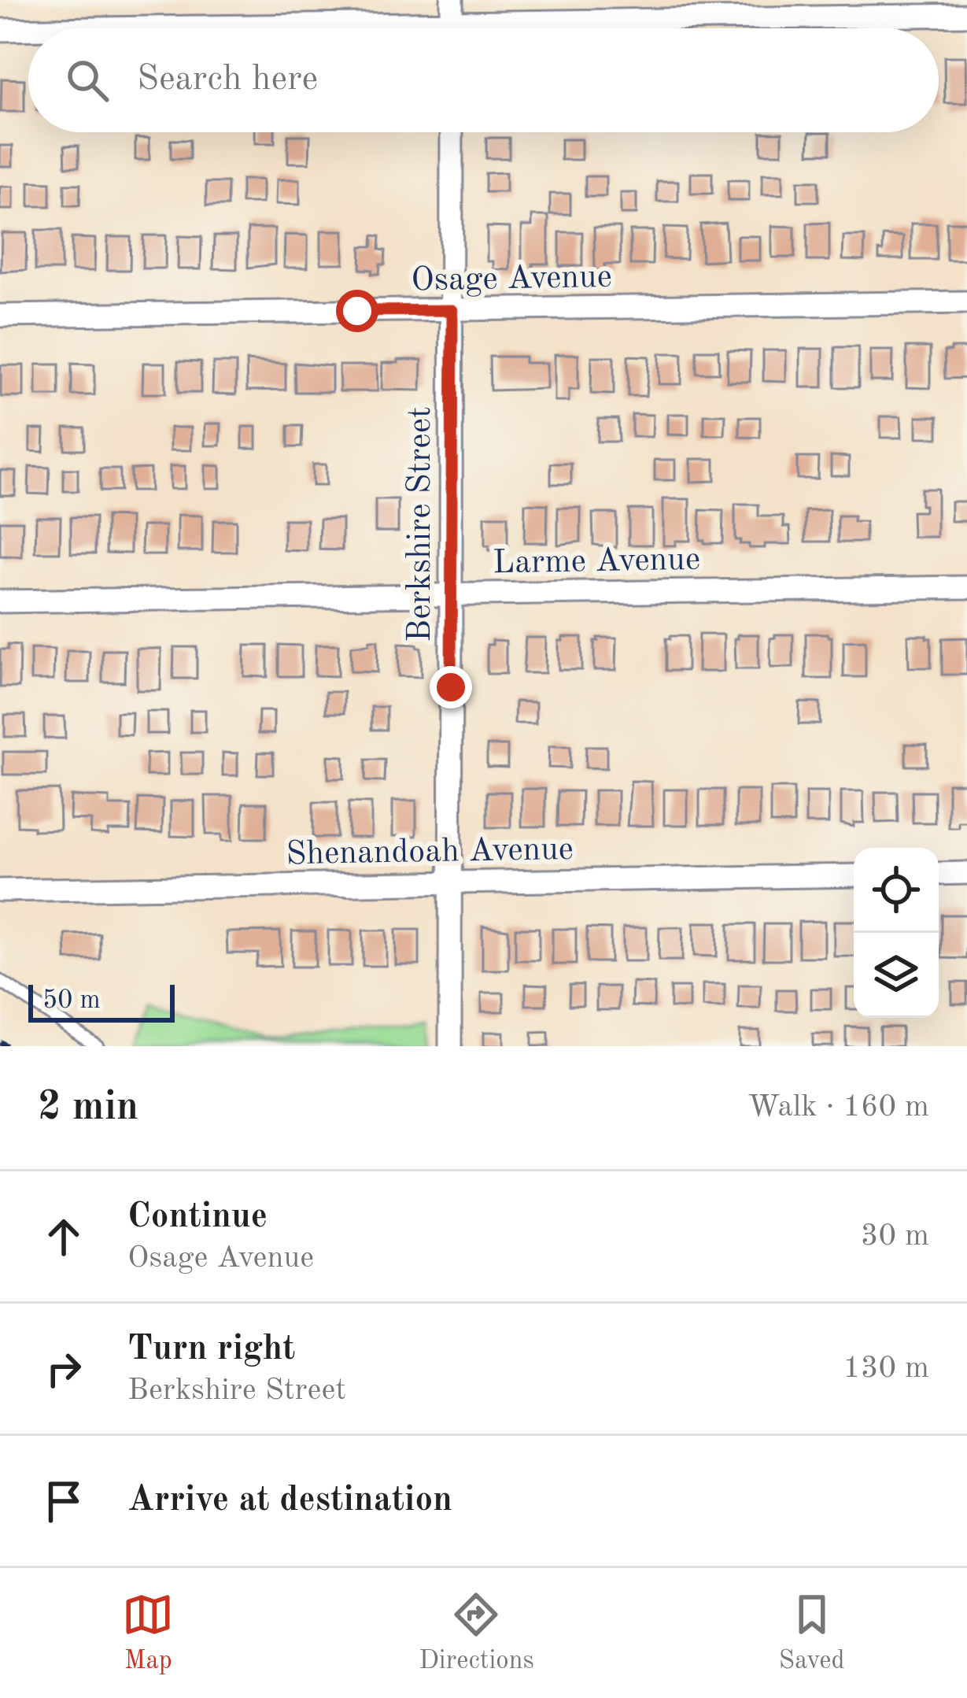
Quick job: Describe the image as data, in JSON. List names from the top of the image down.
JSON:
{
  "streets": {
    "street": [
      "Osage Avenue",
      "Berkshire Street",
      "Larme Avenue",
      "Shenandoah Avenue"
    ]
  },
  "crossings": [
    ["Osage Avenue", "Berkshire Street"],
    ["Berkshire Street", "Larme Avenue"],
    ["Berkshire Street", "Shenandoah Avenue"]
  ],
  "scale_bar": "50 m",
  "page": {
    "search": "Search here",
    "scale": "50 m",
    "heading": ["2 min", "Walk · 160 m"],
    "list": [
      ["Continue", "Osage Avenue", "30 m"],
      ["Turn right", "Berkshire Street", "130 m"],
      "Arrive at destination"
    ],
    "nav": ["Map", "Directions", "Saved"]
  }
}
